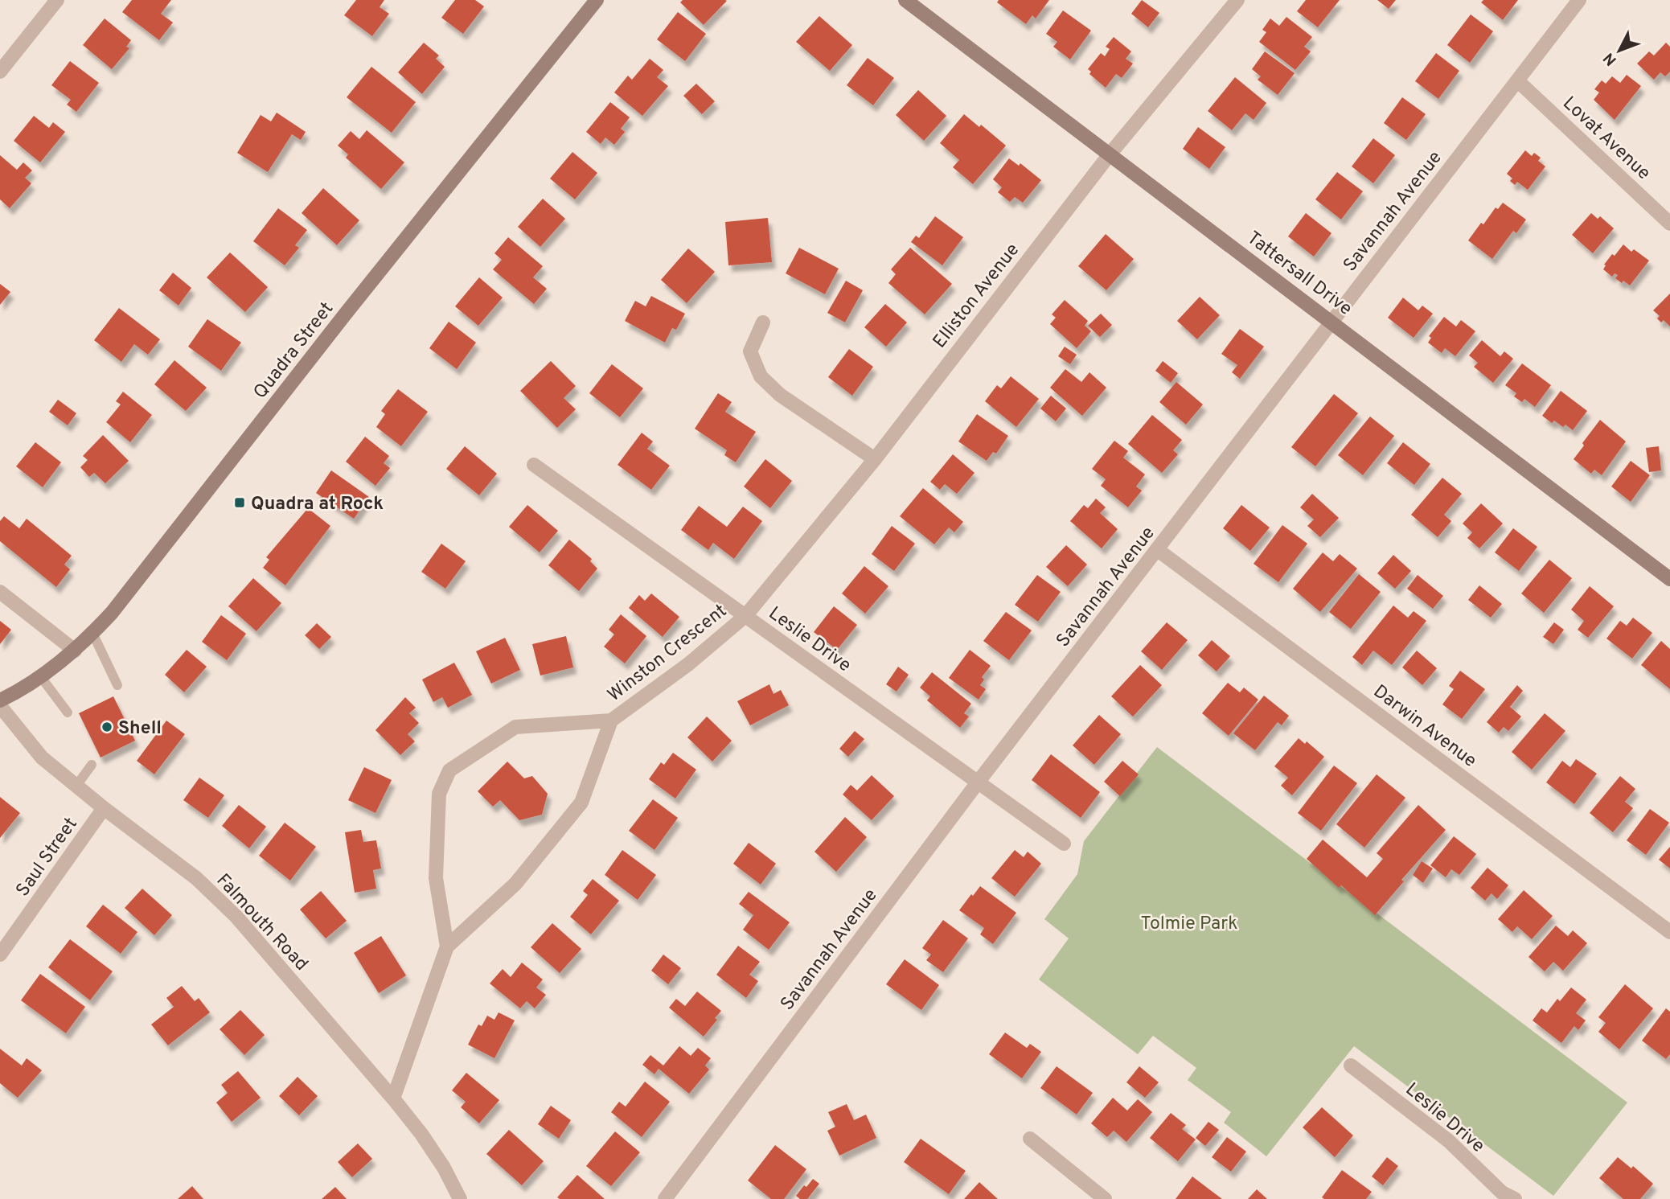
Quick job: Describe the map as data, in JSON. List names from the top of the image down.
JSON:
{
  "streets": {
    "main road": ["Tattersall Drive", "Quadra Street"],
    "street": [
      "Lovat Avenue",
      "Savannah Avenue",
      "Elliston Avenue",
      "Leslie Drive",
      "Winston Crescent",
      "Darwin Avenue",
      "Saul Street",
      "Falmouth Road"
    ]
  },
  "crossings": [
    ["Lovat Avenue", "Savannah Avenue"],
    ["Savannah Avenue", "Tattersall Drive"],
    ["Savannah Avenue", "Leslie Drive"],
    ["Savannah Avenue", "Darwin Avenue"],
    ["Tattersall Drive", "Elliston Avenue"],
    ["Elliston Avenue", "Leslie Drive"],
    ["Elliston Avenue", "Winston Crescent"],
    ["Leslie Drive", "Winston Crescent"],
    ["Winston Crescent", "Falmouth Road"],
    ["Saul Street", "Falmouth Road"]
  ],
  "parks": ["Tolmie Park"],
  "places": {
    "transit": ["Quadra at Rock"],
    "other": ["Shell"]
  },
  "north": "bottom left"
}
